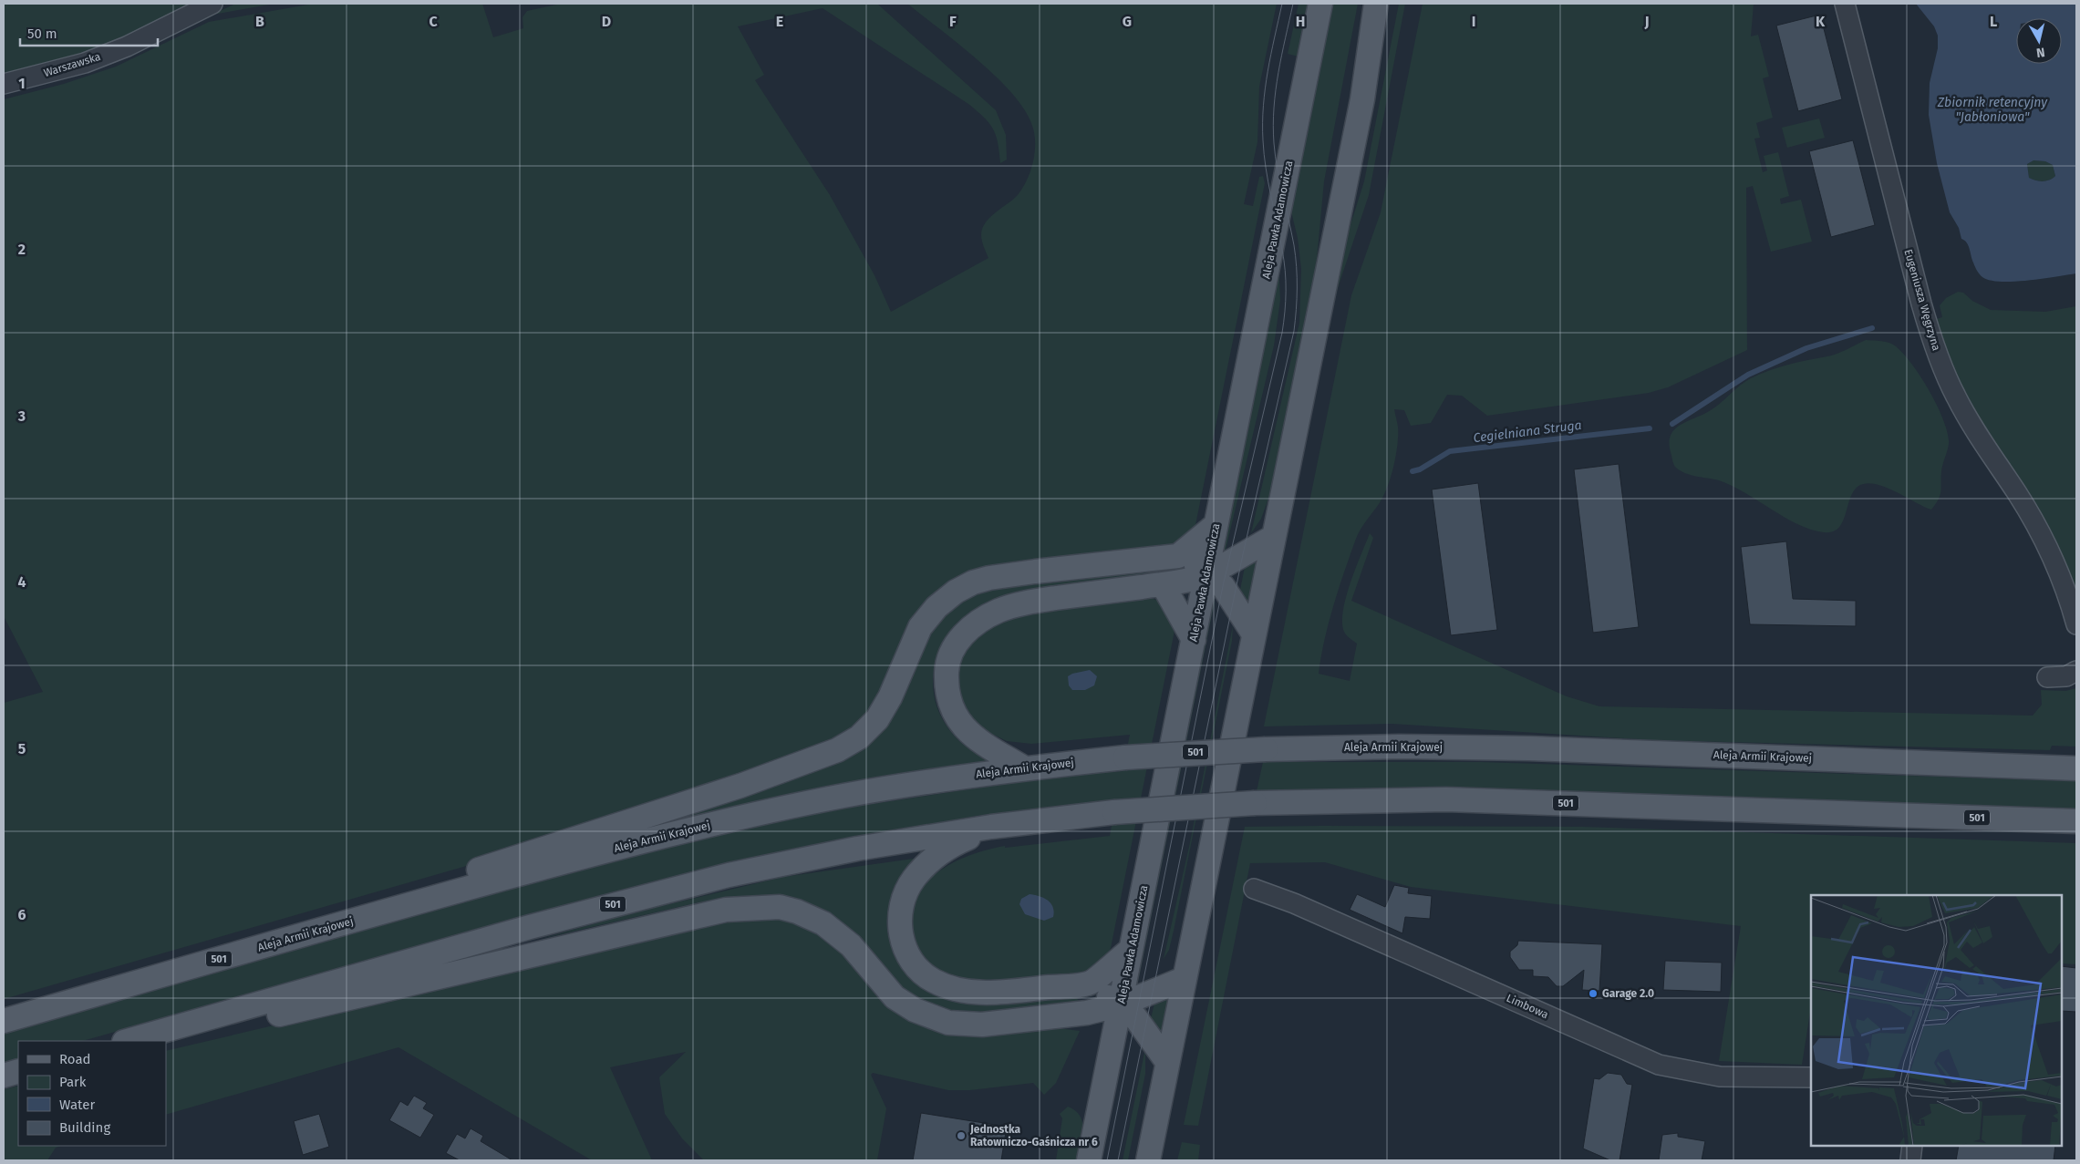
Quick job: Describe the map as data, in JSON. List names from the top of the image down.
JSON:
{
  "streets": {
    "main road": ["Aleja Pawła Adamowicza", "Aleja Armii Krajowej", "501"],
    "street": ["Warszawska", "Eugeniusza Węgrzyna", "Limbowa"]
  },
  "water": ["Zbiornik retencyjny \"Jabłoniowa\"", "Cegielniana Struga"],
  "places": ["Garage 2.0", "Jednostka Ratowniczo-Gaśnicza nr 6"],
  "legend": [
    "Road",
    "Park",
    "Water",
    "Building"
  ],
  "scale_bar": "50 m",
  "north": "bottom",
  "grid": {
    "columns": [
      "B",
      "C",
      "D",
      "E",
      "F",
      "G",
      "H",
      "I",
      "J",
      "K",
      "L"
    ],
    "rows": [
      "1",
      "2",
      "3",
      "4",
      "5",
      "6"
    ]
  }
}
